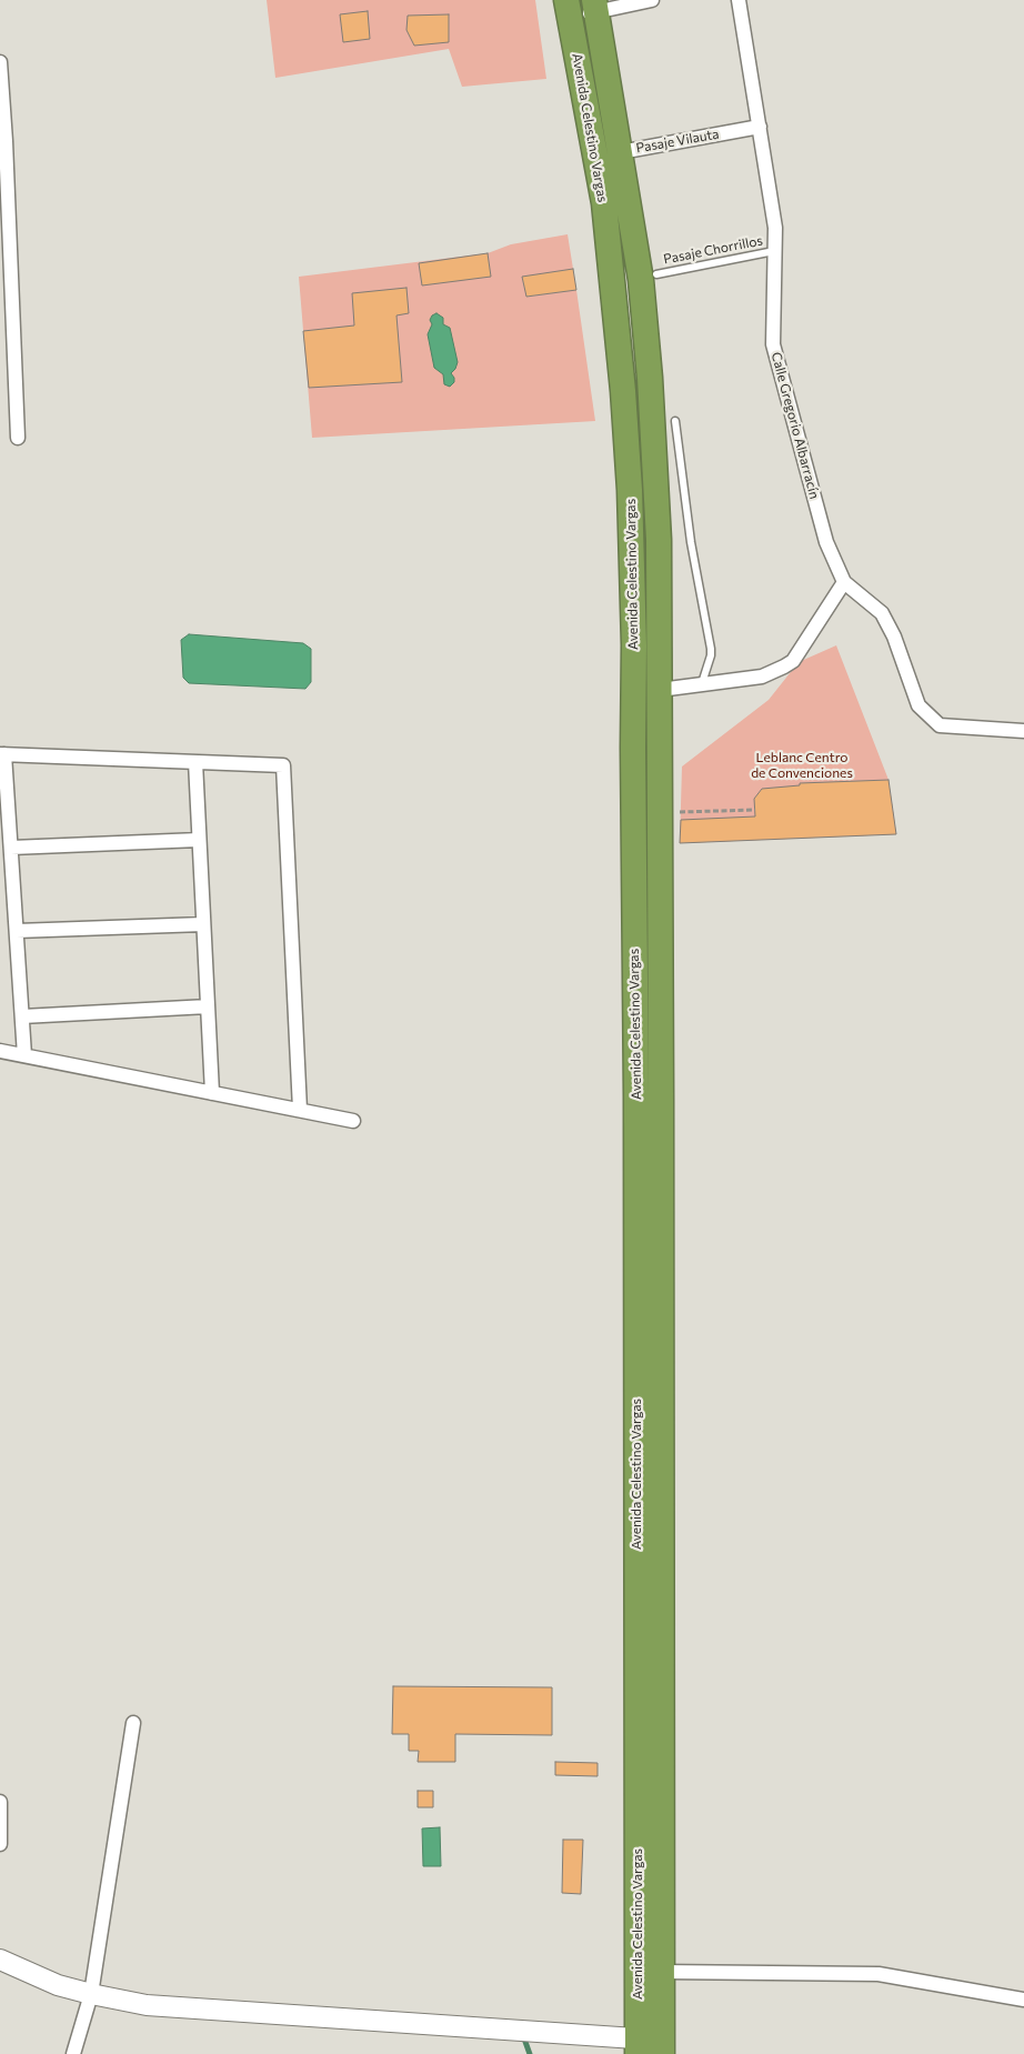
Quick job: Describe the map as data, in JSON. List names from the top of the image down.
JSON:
{
  "streets": {
    "highway": ["Avenida Celestino Vargas"],
    "street": ["Pasaje Vilauta", "Calle Gregorio Albarracín"],
    "lane": ["Pasaje Chorrillos"]
  },
  "crossings": [
    ["Avenida Celestino Vargas", "Pasaje Vilauta"],
    ["Pasaje Vilauta", "Calle Gregorio Albarracín"],
    ["Pasaje Chorrillos", "Calle Gregorio Albarracín"]
  ],
  "parks": ["Leblanc Centro de Convenciones"]
}
